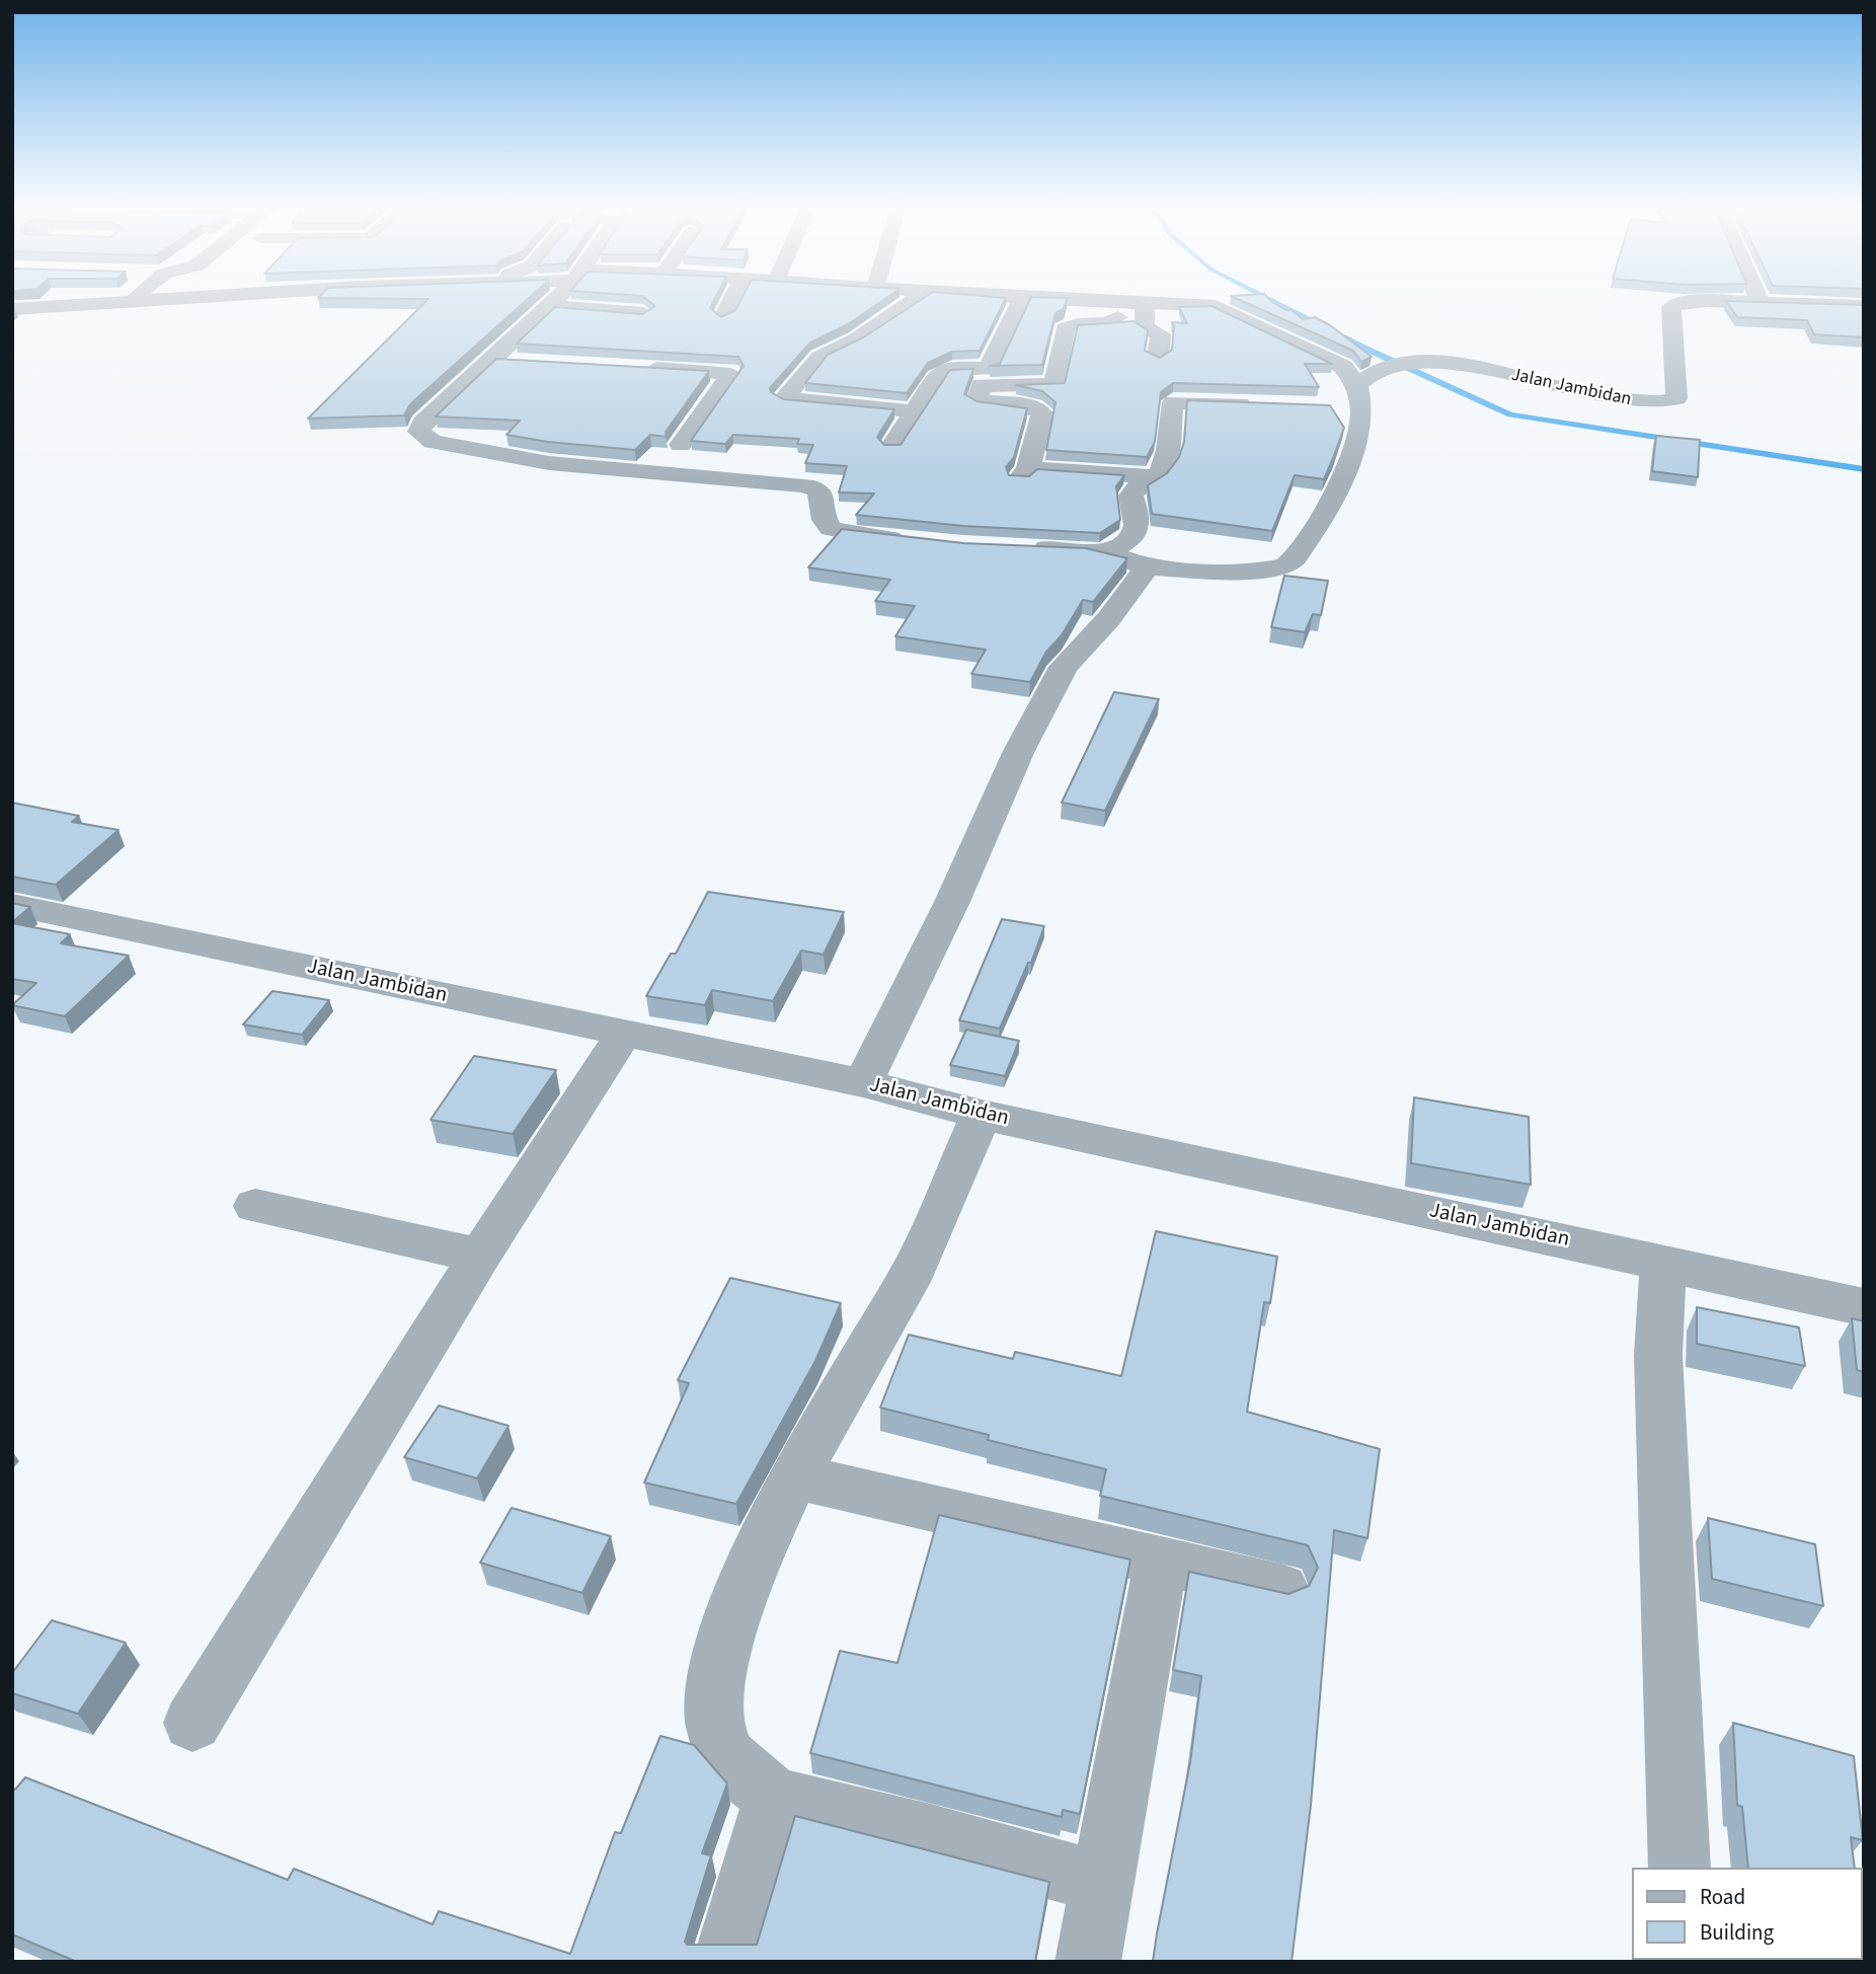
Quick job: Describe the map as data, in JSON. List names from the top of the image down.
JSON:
{
  "streets": {
    "street": ["Jalan Jambidan"]
  },
  "legend": ["Road", "Building"]
}
